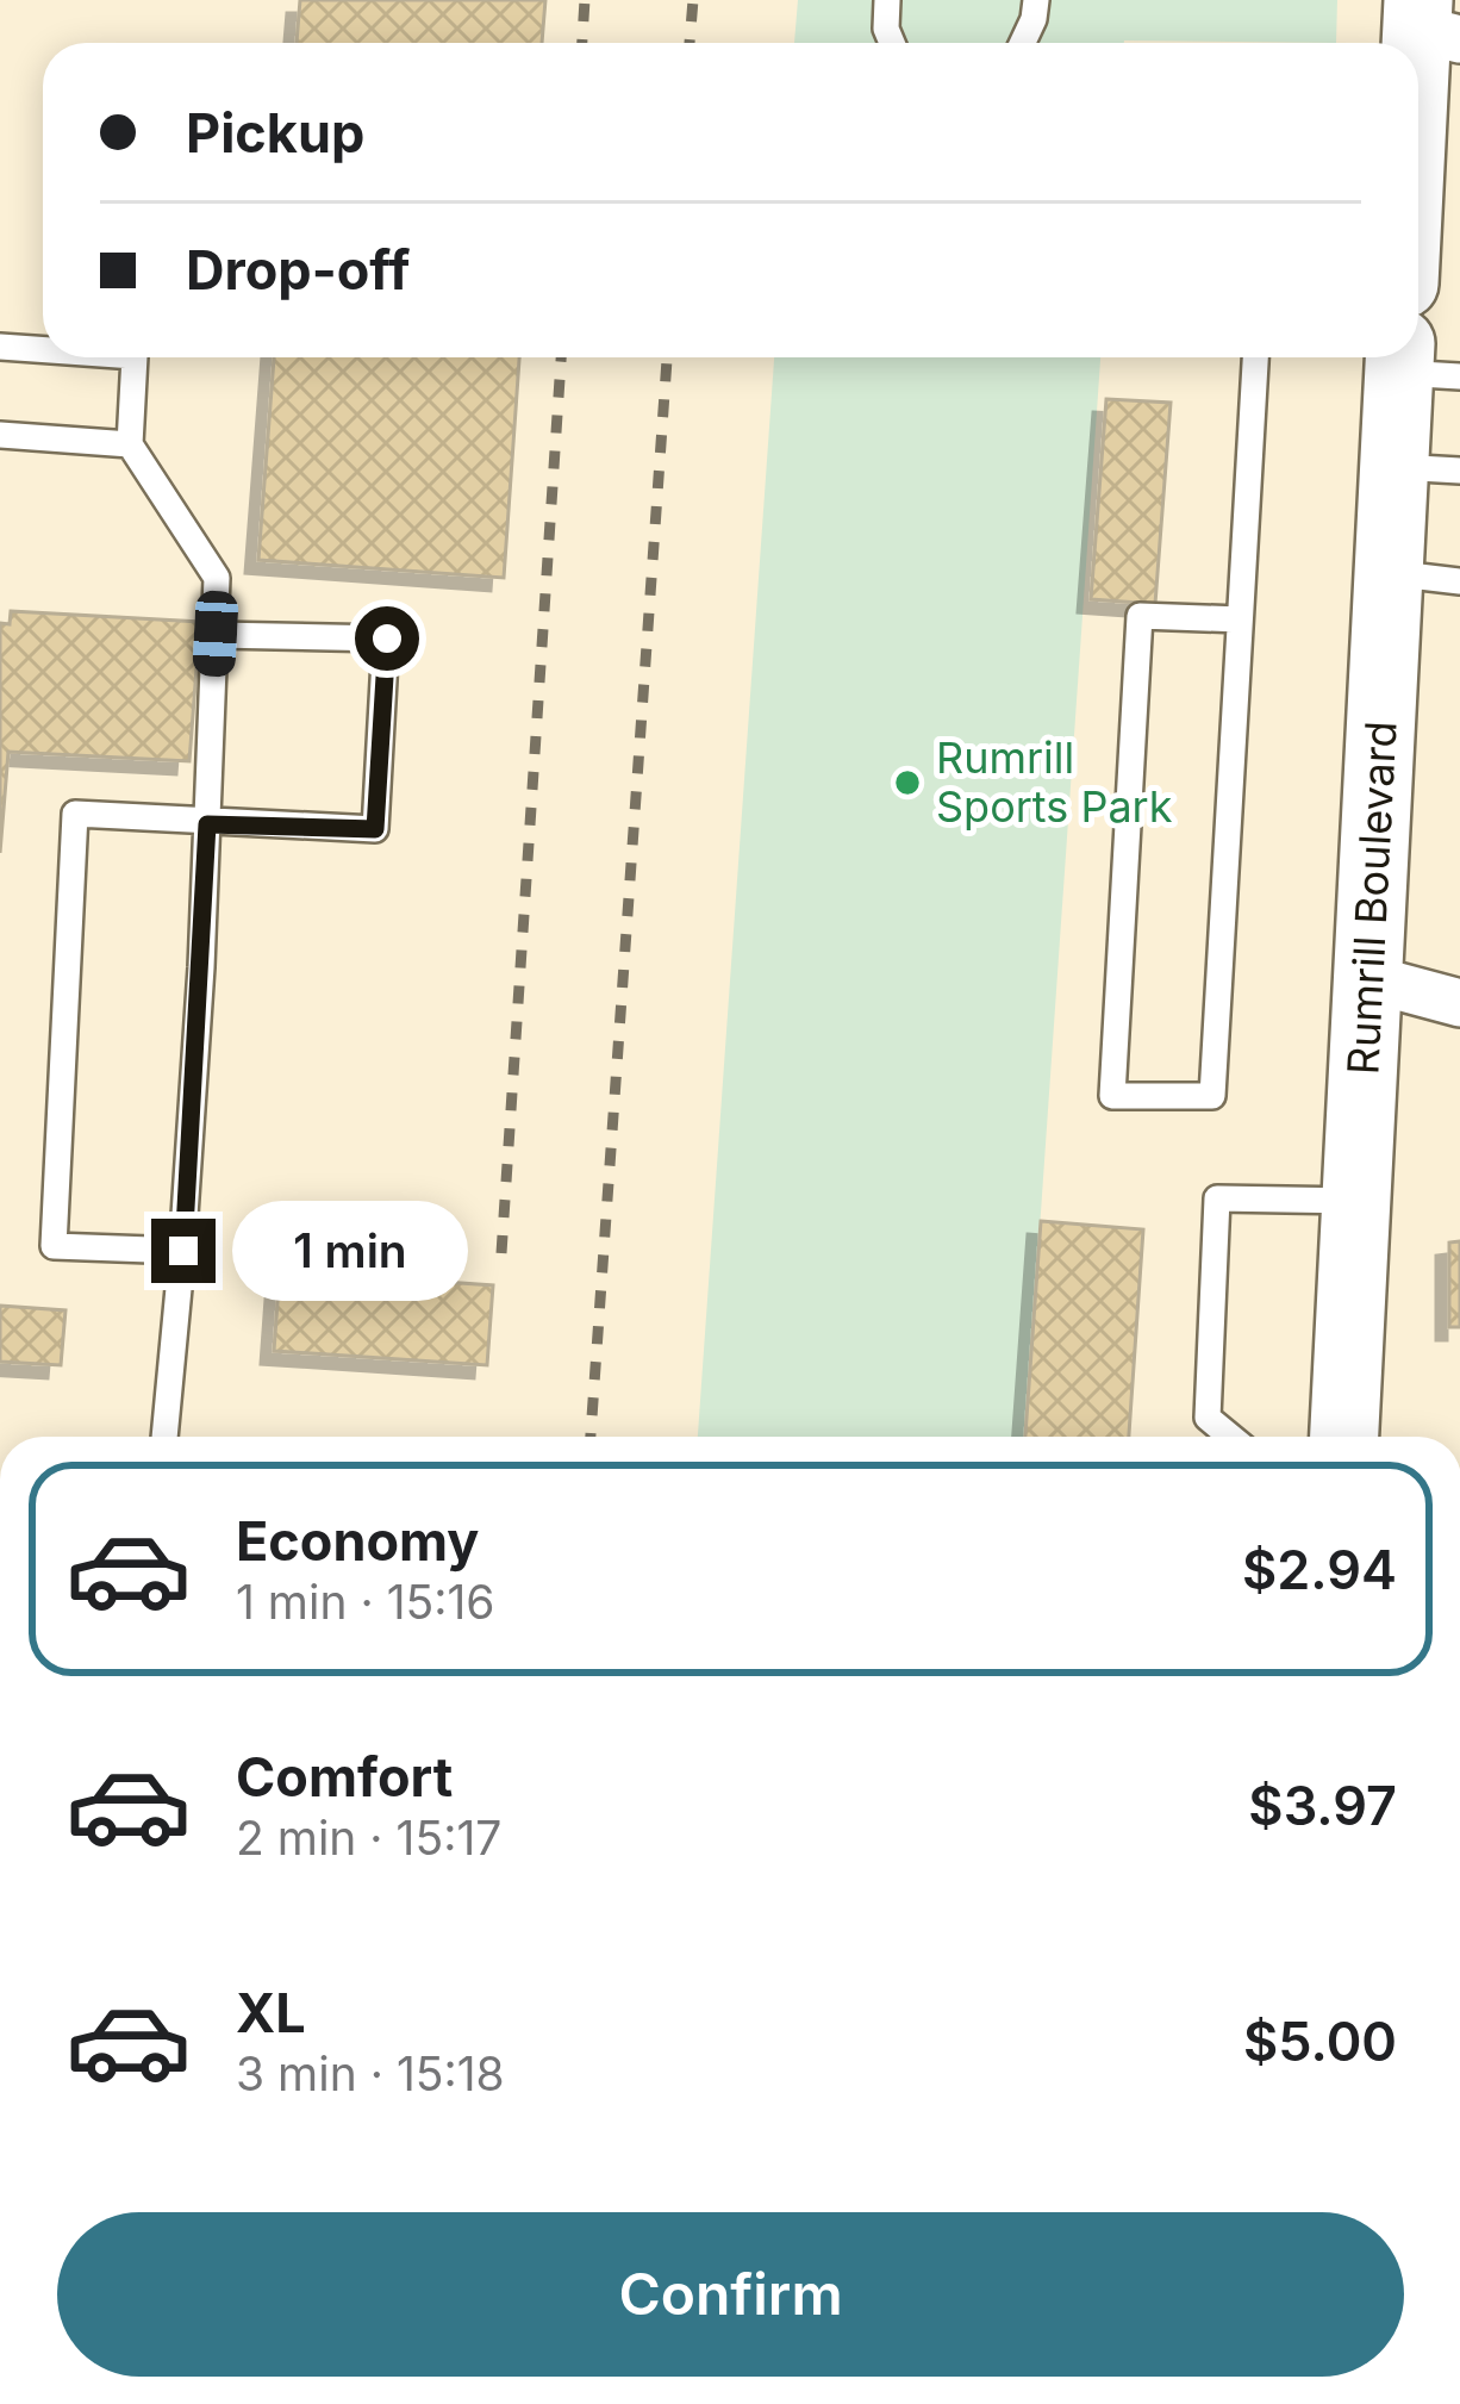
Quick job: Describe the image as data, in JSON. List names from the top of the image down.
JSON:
{
  "streets": {
    "main road": ["Rumrill Boulevard"]
  },
  "places": ["Rumrill Sports Park"],
  "page": {
    "banner": ["Pickup", "Drop-off"],
    "bubble": "1 min",
    "list": [
      {
        "name": "Economy",
        "note": "1 min · 15:16",
        "value": "$2.94"
      },
      {
        "name": "Comfort",
        "note": "2 min · 15:17",
        "value": "$3.97"
      },
      {
        "name": "XL",
        "note": "3 min · 15:18",
        "value": "$5.00"
      }
    ],
    "buttons": "Confirm"
  }
}
